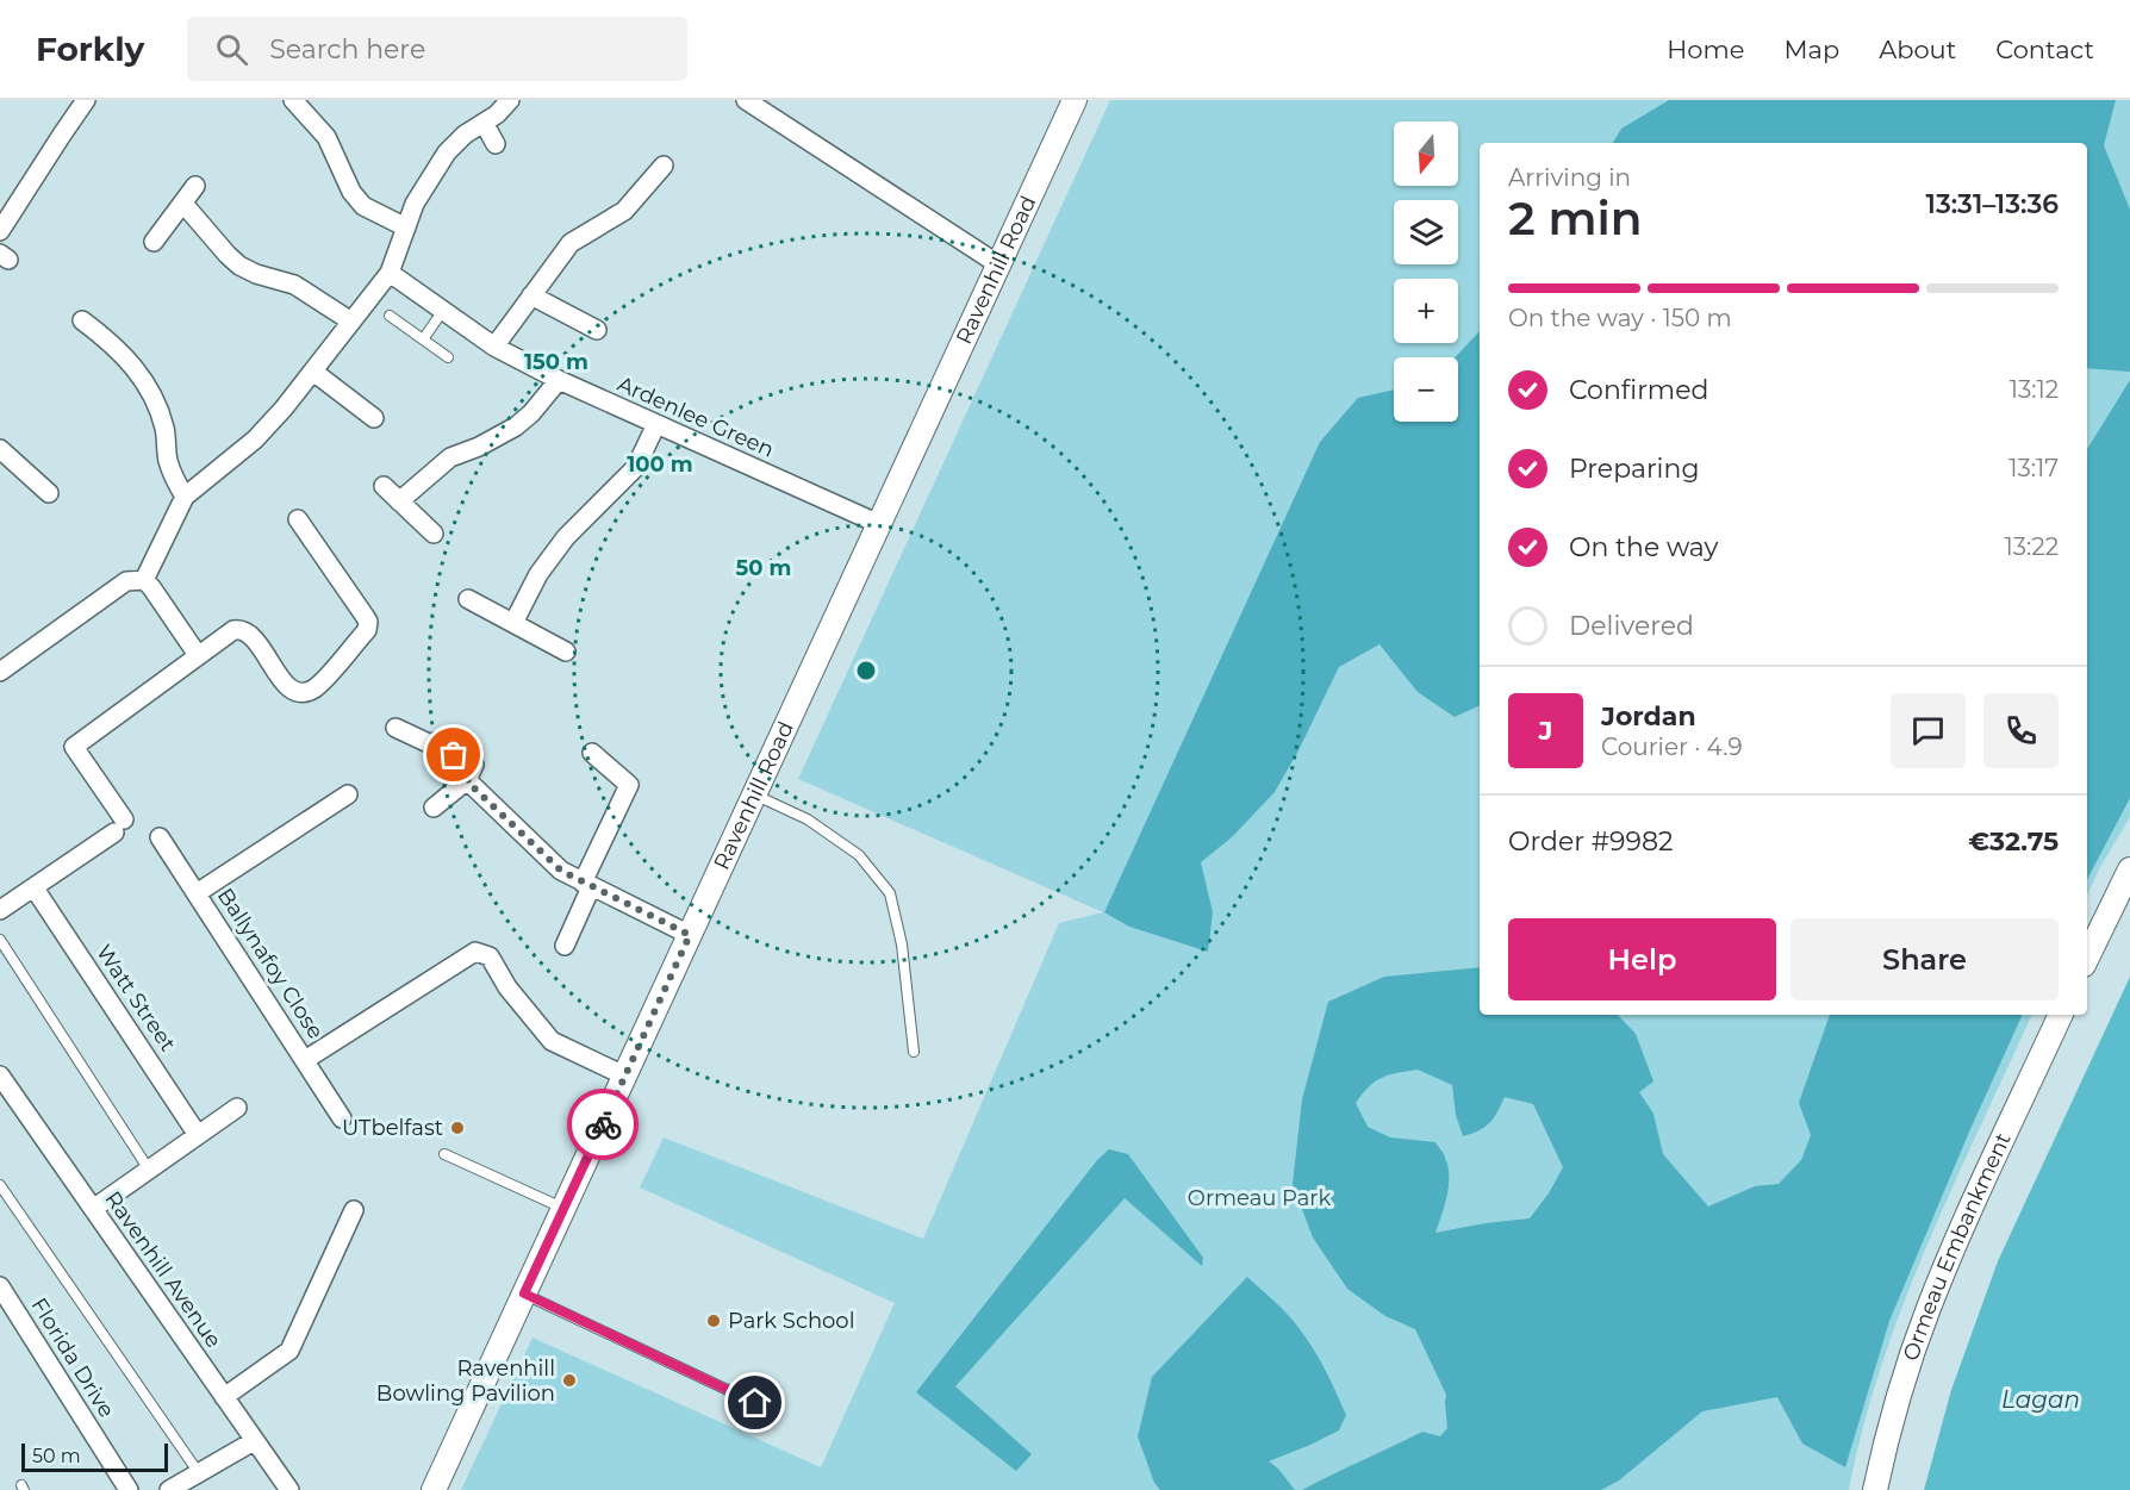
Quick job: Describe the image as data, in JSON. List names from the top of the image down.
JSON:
{
  "streets": {
    "main road": ["Ravenhill Road", "Ormeau Embankment"],
    "street": [
      "Ardenlee Green",
      "Ballynafoy Close",
      "Watt Street",
      "Ravenhill Avenue",
      "Florida Drive"
    ]
  },
  "crossings": [
    ["Ravenhill Road", "Ardenlee Green"],
    ["Ravenhill Road", "Ballynafoy Close"]
  ],
  "water": ["Lagan"],
  "parks": ["Ormeau Park"],
  "places": ["UTbelfast", "Park School", "Ravenhill Bowling Pavilion"],
  "scale_bar": "50 m",
  "north": "bottom",
  "page": {
    "header": "Forkly",
    "search": "Search here",
    "nav": [
      "Home",
      "Map",
      "About",
      "Contact"
    ],
    "map_buttons": ["+", "−"],
    "heading": ["2 min", "Arriving in", "13:31–13:36"],
    "panel": [
      "Jordan",
      "Courier · 4.9",
      "Order #9982",
      "€32.75"
    ],
    "bar": "On the way · 150 m",
    "list": [
      ["Confirmed", "13:12"],
      ["Preparing", "13:17"],
      ["On the way", "13:22"],
      "Delivered"
    ],
    "round": "J",
    "buttons": ["Help", "Share"],
    "scale": "50 m"
  },
  "rings": ["150 m", "100 m", "50 m"]
}
